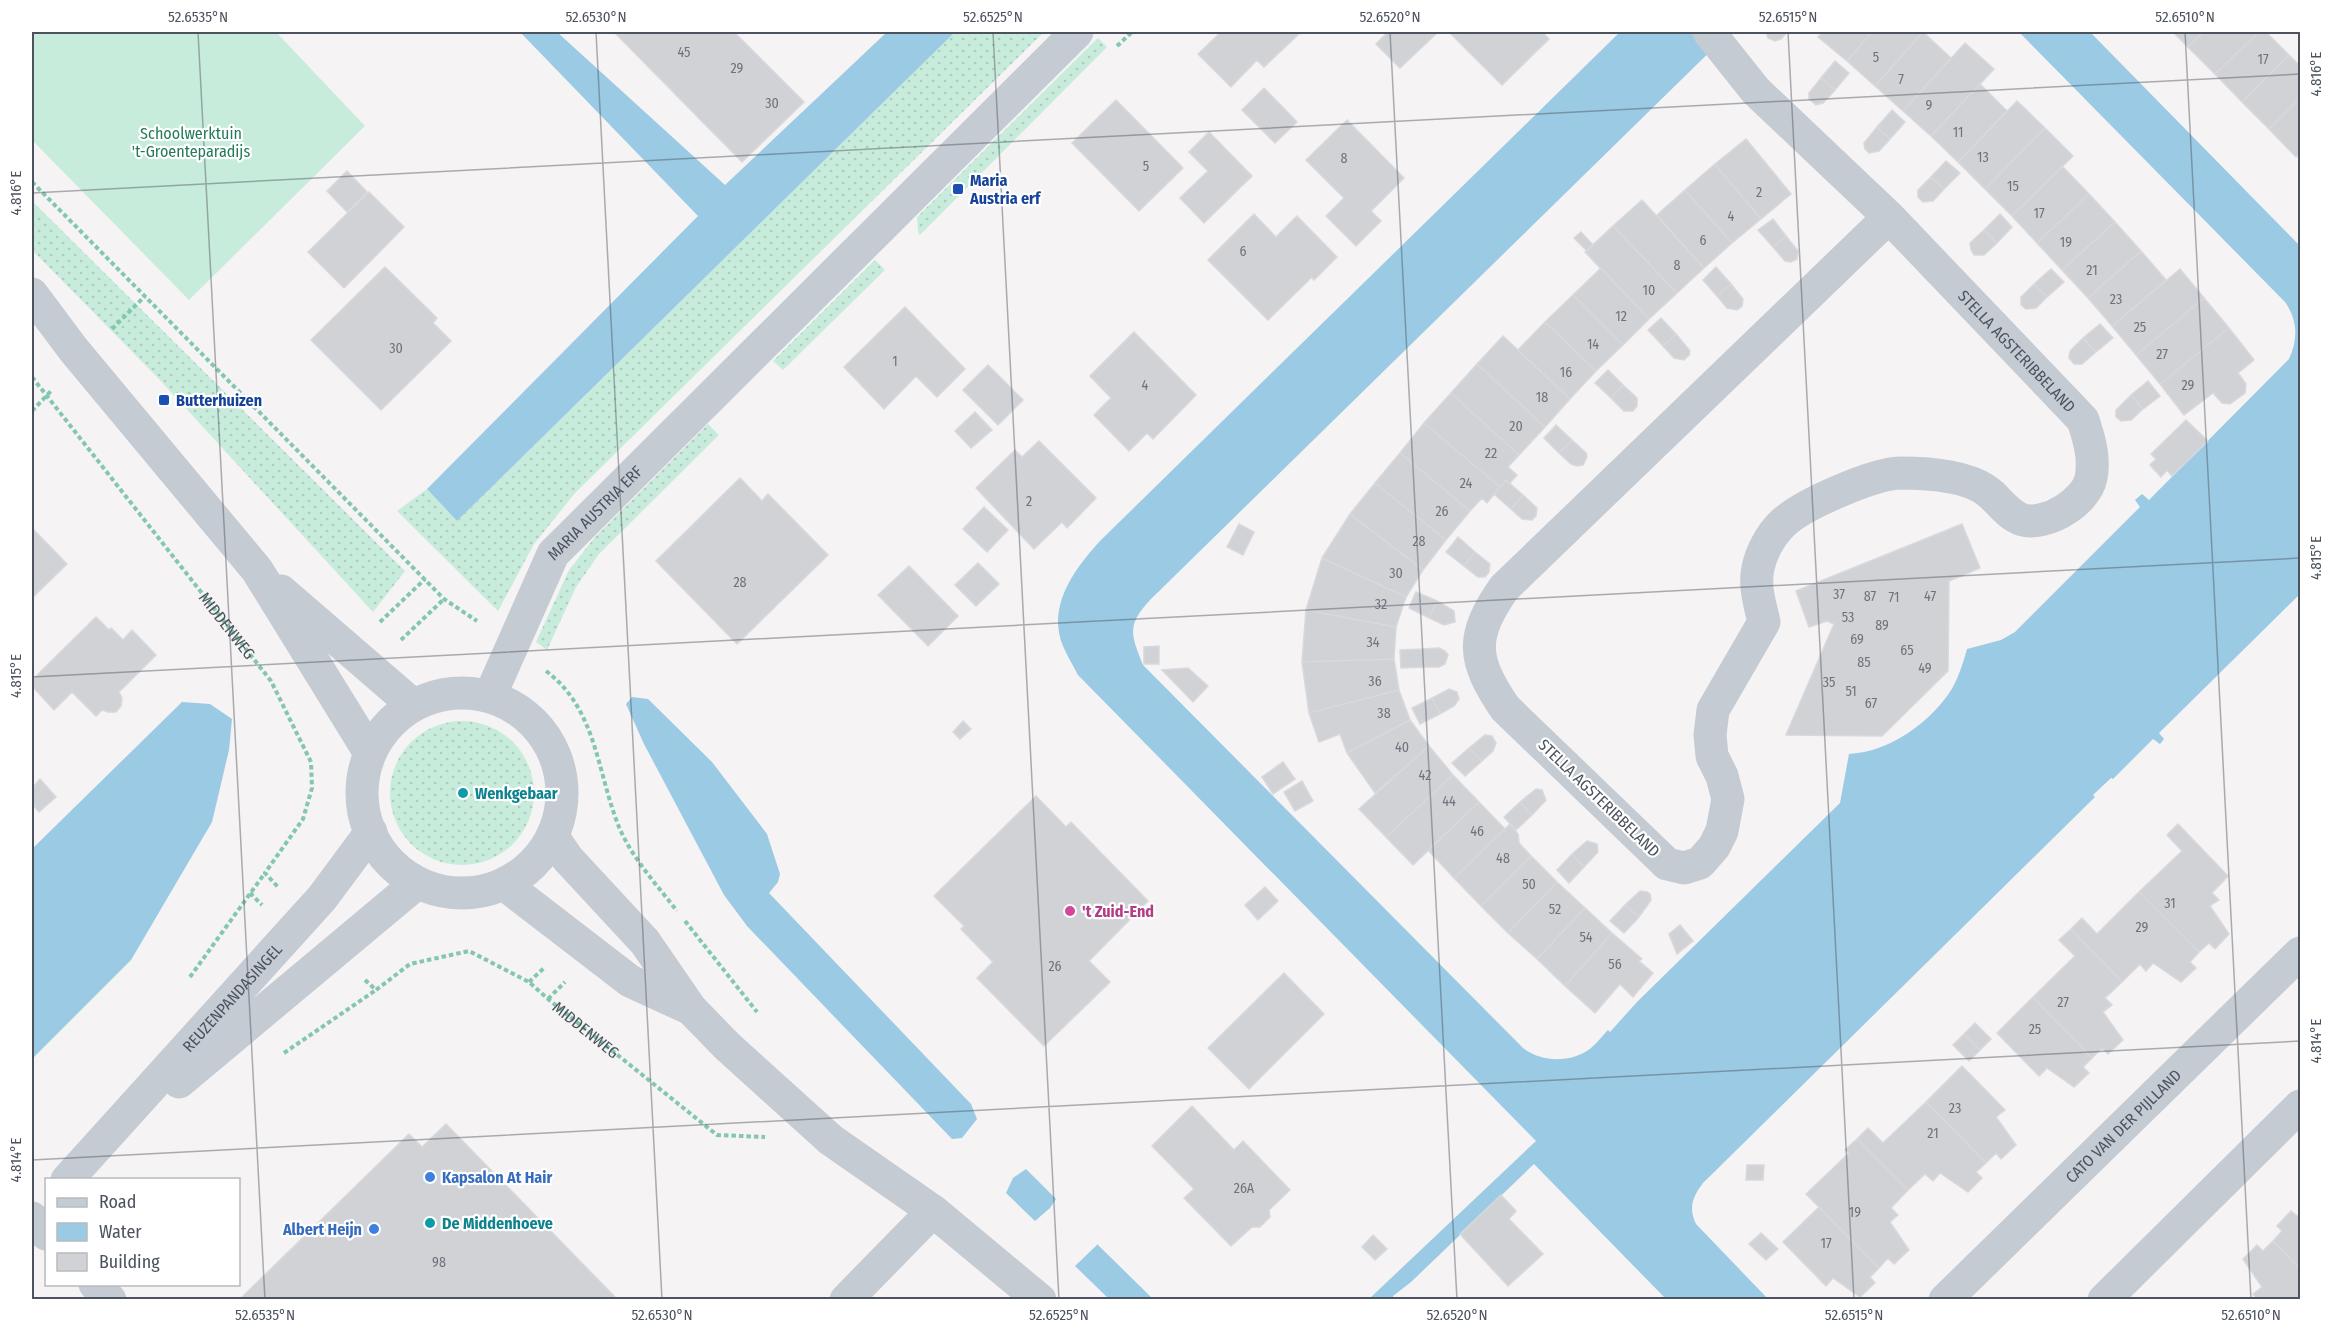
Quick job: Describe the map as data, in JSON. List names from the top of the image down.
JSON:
{
  "streets": {
    "street": [
      "STELLA AGSTERIBBELAND",
      "MARIA AUSTRIA ERF",
      "REUZENPANDASINGEL",
      "CATO VAN DER PIJLLAND"
    ],
    "path": ["MIDDENWEG"]
  },
  "crossings": [
    ["MARIA AUSTRIA ERF", "REUZENPANDASINGEL"]
  ],
  "parks": ["Schoolwerktuin 't-Groenteparadijs"],
  "places": {
    "transit": ["Maria Austria erf", "Butterhuizen"],
    "other": [
      "Wenkgebaar",
      "'t Zuid-End",
      "Kapsalon At Hair",
      "De Middenhoeve",
      "Albert Heijn"
    ]
  },
  "house_numbers": [
    "45",
    "5",
    "17",
    "29",
    "7",
    "30",
    "9",
    "11",
    "13",
    "8",
    "5",
    "15",
    "2",
    "17",
    "4",
    "6",
    "19",
    "6",
    "8",
    "21",
    "10",
    "23",
    "12",
    "25",
    "14",
    "30",
    "27",
    "1",
    "16",
    "4",
    "29",
    "18",
    "20",
    "22",
    "24",
    "2",
    "26",
    "28",
    "30",
    "28",
    "37",
    "87",
    "47",
    "71",
    "32",
    "53",
    "89",
    "69",
    "34",
    "65",
    "85",
    "49",
    "36",
    "35",
    "51",
    "67",
    "38",
    "40",
    "42",
    "44",
    "46",
    "48",
    "50",
    "31",
    "52",
    "29",
    "54",
    "56",
    "26",
    "27",
    "25",
    "23",
    "21",
    "26A",
    "19",
    "17",
    "98"
  ],
  "legend": ["Road", "Water", "Building"],
  "coordinates": [
    "52.6535°N",
    "52.6530°N",
    "52.6525°N",
    "52.6520°N",
    "52.6515°N",
    "52.6510°N",
    "4.816°E",
    "4.815°E",
    "4.814°E"
  ]
}
